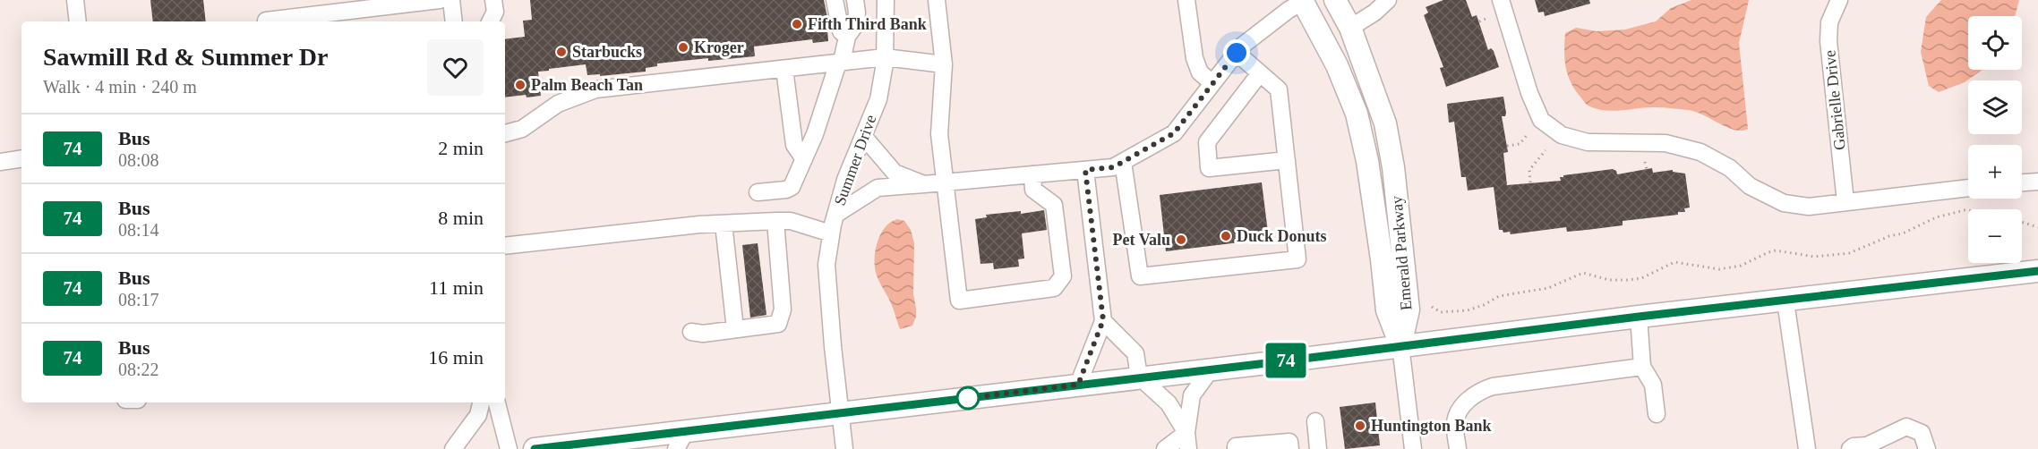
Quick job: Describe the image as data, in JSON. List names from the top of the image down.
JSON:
{
  "streets": {
    "main road": ["Emerald Parkway"],
    "street": ["Gabrielle Drive", "Summer Drive"]
  },
  "places": [
    "Fifth Third Bank",
    "Kroger",
    "Starbucks",
    "Palm Beach Tan",
    "Duck Donuts",
    "Pet Valu",
    "Huntington Bank"
  ],
  "lines": ["bus line 74"],
  "page": {
    "on_map": "74",
    "map_buttons": ["+", "−"],
    "heading": ["Sawmill Rd & Summer Dr", "Walk · 4 min · 240 m"],
    "list": [
      {
        "mark": "74",
        "name": "Bus",
        "note": "08:08",
        "value": "2 min"
      },
      {
        "mark": "74",
        "name": "Bus",
        "note": "08:14",
        "value": "8 min"
      },
      {
        "mark": "74",
        "name": "Bus",
        "note": "08:17",
        "value": "11 min"
      },
      {
        "mark": "74",
        "name": "Bus",
        "note": "08:22",
        "value": "16 min"
      }
    ]
  }
}
